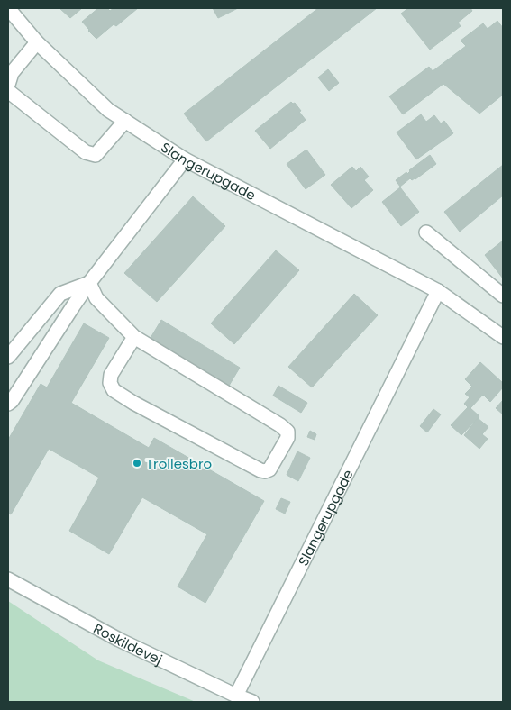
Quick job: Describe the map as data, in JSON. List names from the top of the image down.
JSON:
{
  "streets": {
    "street": ["Slangerupgade", "Roskildevej"]
  },
  "crossings": [
    ["Slangerupgade", "Roskildevej"]
  ],
  "places": ["Trollesbro"]
}
